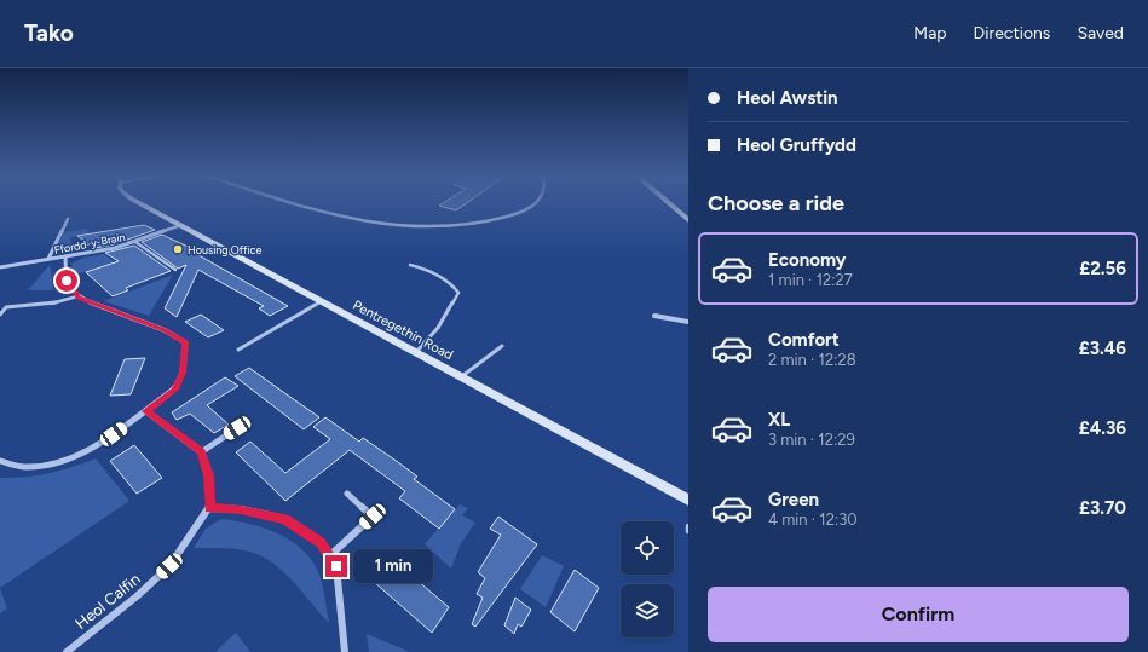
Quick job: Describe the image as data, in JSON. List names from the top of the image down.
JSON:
{
  "streets": {
    "street": ["Ffordd-y-Brain", "Pentregethin Road", "Heol Calfin"]
  },
  "crossings": [
    ["Ffordd-y-Brain", "Pentregethin Road"]
  ],
  "places": ["Housing Office"],
  "page": {
    "header": "Tako",
    "nav": ["Map", "Directions", "Saved"],
    "banner": ["Heol Awstin", "Heol Gruffydd"],
    "heading": "Choose a ride",
    "list": [
      {
        "name": "Economy",
        "note": "1 min · 12:27",
        "value": "£2.56"
      },
      {
        "name": "Comfort",
        "note": "2 min · 12:28",
        "value": "£3.46"
      },
      {
        "name": "XL",
        "note": "3 min · 12:29",
        "value": "£4.36"
      },
      {
        "name": "Green",
        "note": "4 min · 12:30",
        "value": "£3.70"
      }
    ],
    "bubble": "1 min",
    "buttons": "Confirm"
  }
}
